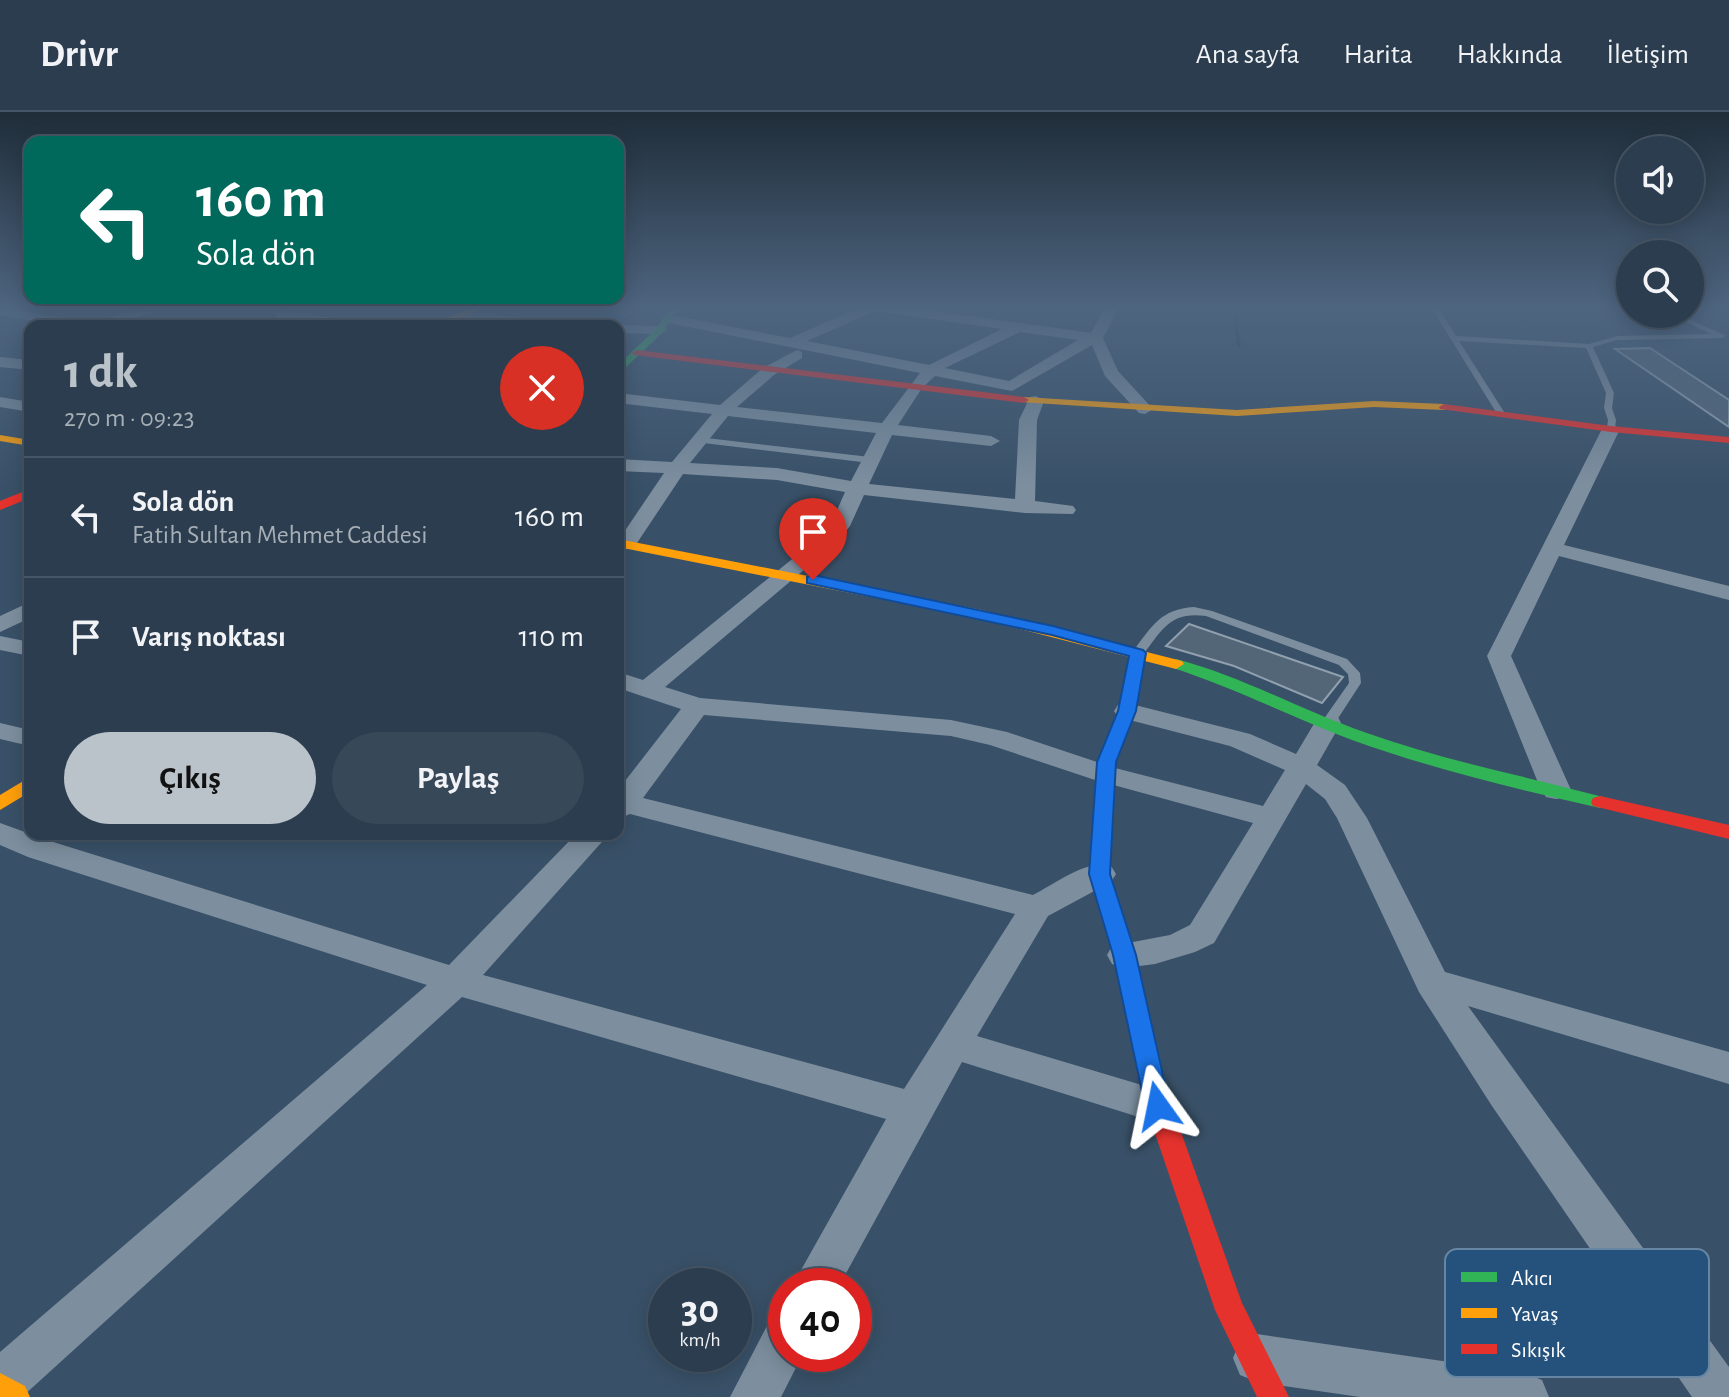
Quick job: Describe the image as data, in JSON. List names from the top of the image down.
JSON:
{
  "legend": ["Akıcı", "Yavaş", "Sıkışık"],
  "page": {
    "header": "Drivr",
    "nav": [
      "Ana sayfa",
      "Harita",
      "Hakkında",
      "İletişim"
    ],
    "turn": ["160 m", "Sola dön"],
    "heading": ["1 dk", "270 m · 09:23"],
    "list": [
      {
        "name": "Sola dön",
        "note": "Fatih Sultan Mehmet Caddesi",
        "value": "160 m"
      },
      {
        "name": "Varış noktası",
        "value": "110 m"
      }
    ],
    "buttons": ["Çıkış", "Paylaş"],
    "speed": "30 km/h",
    "limit": "40"
  }
}
